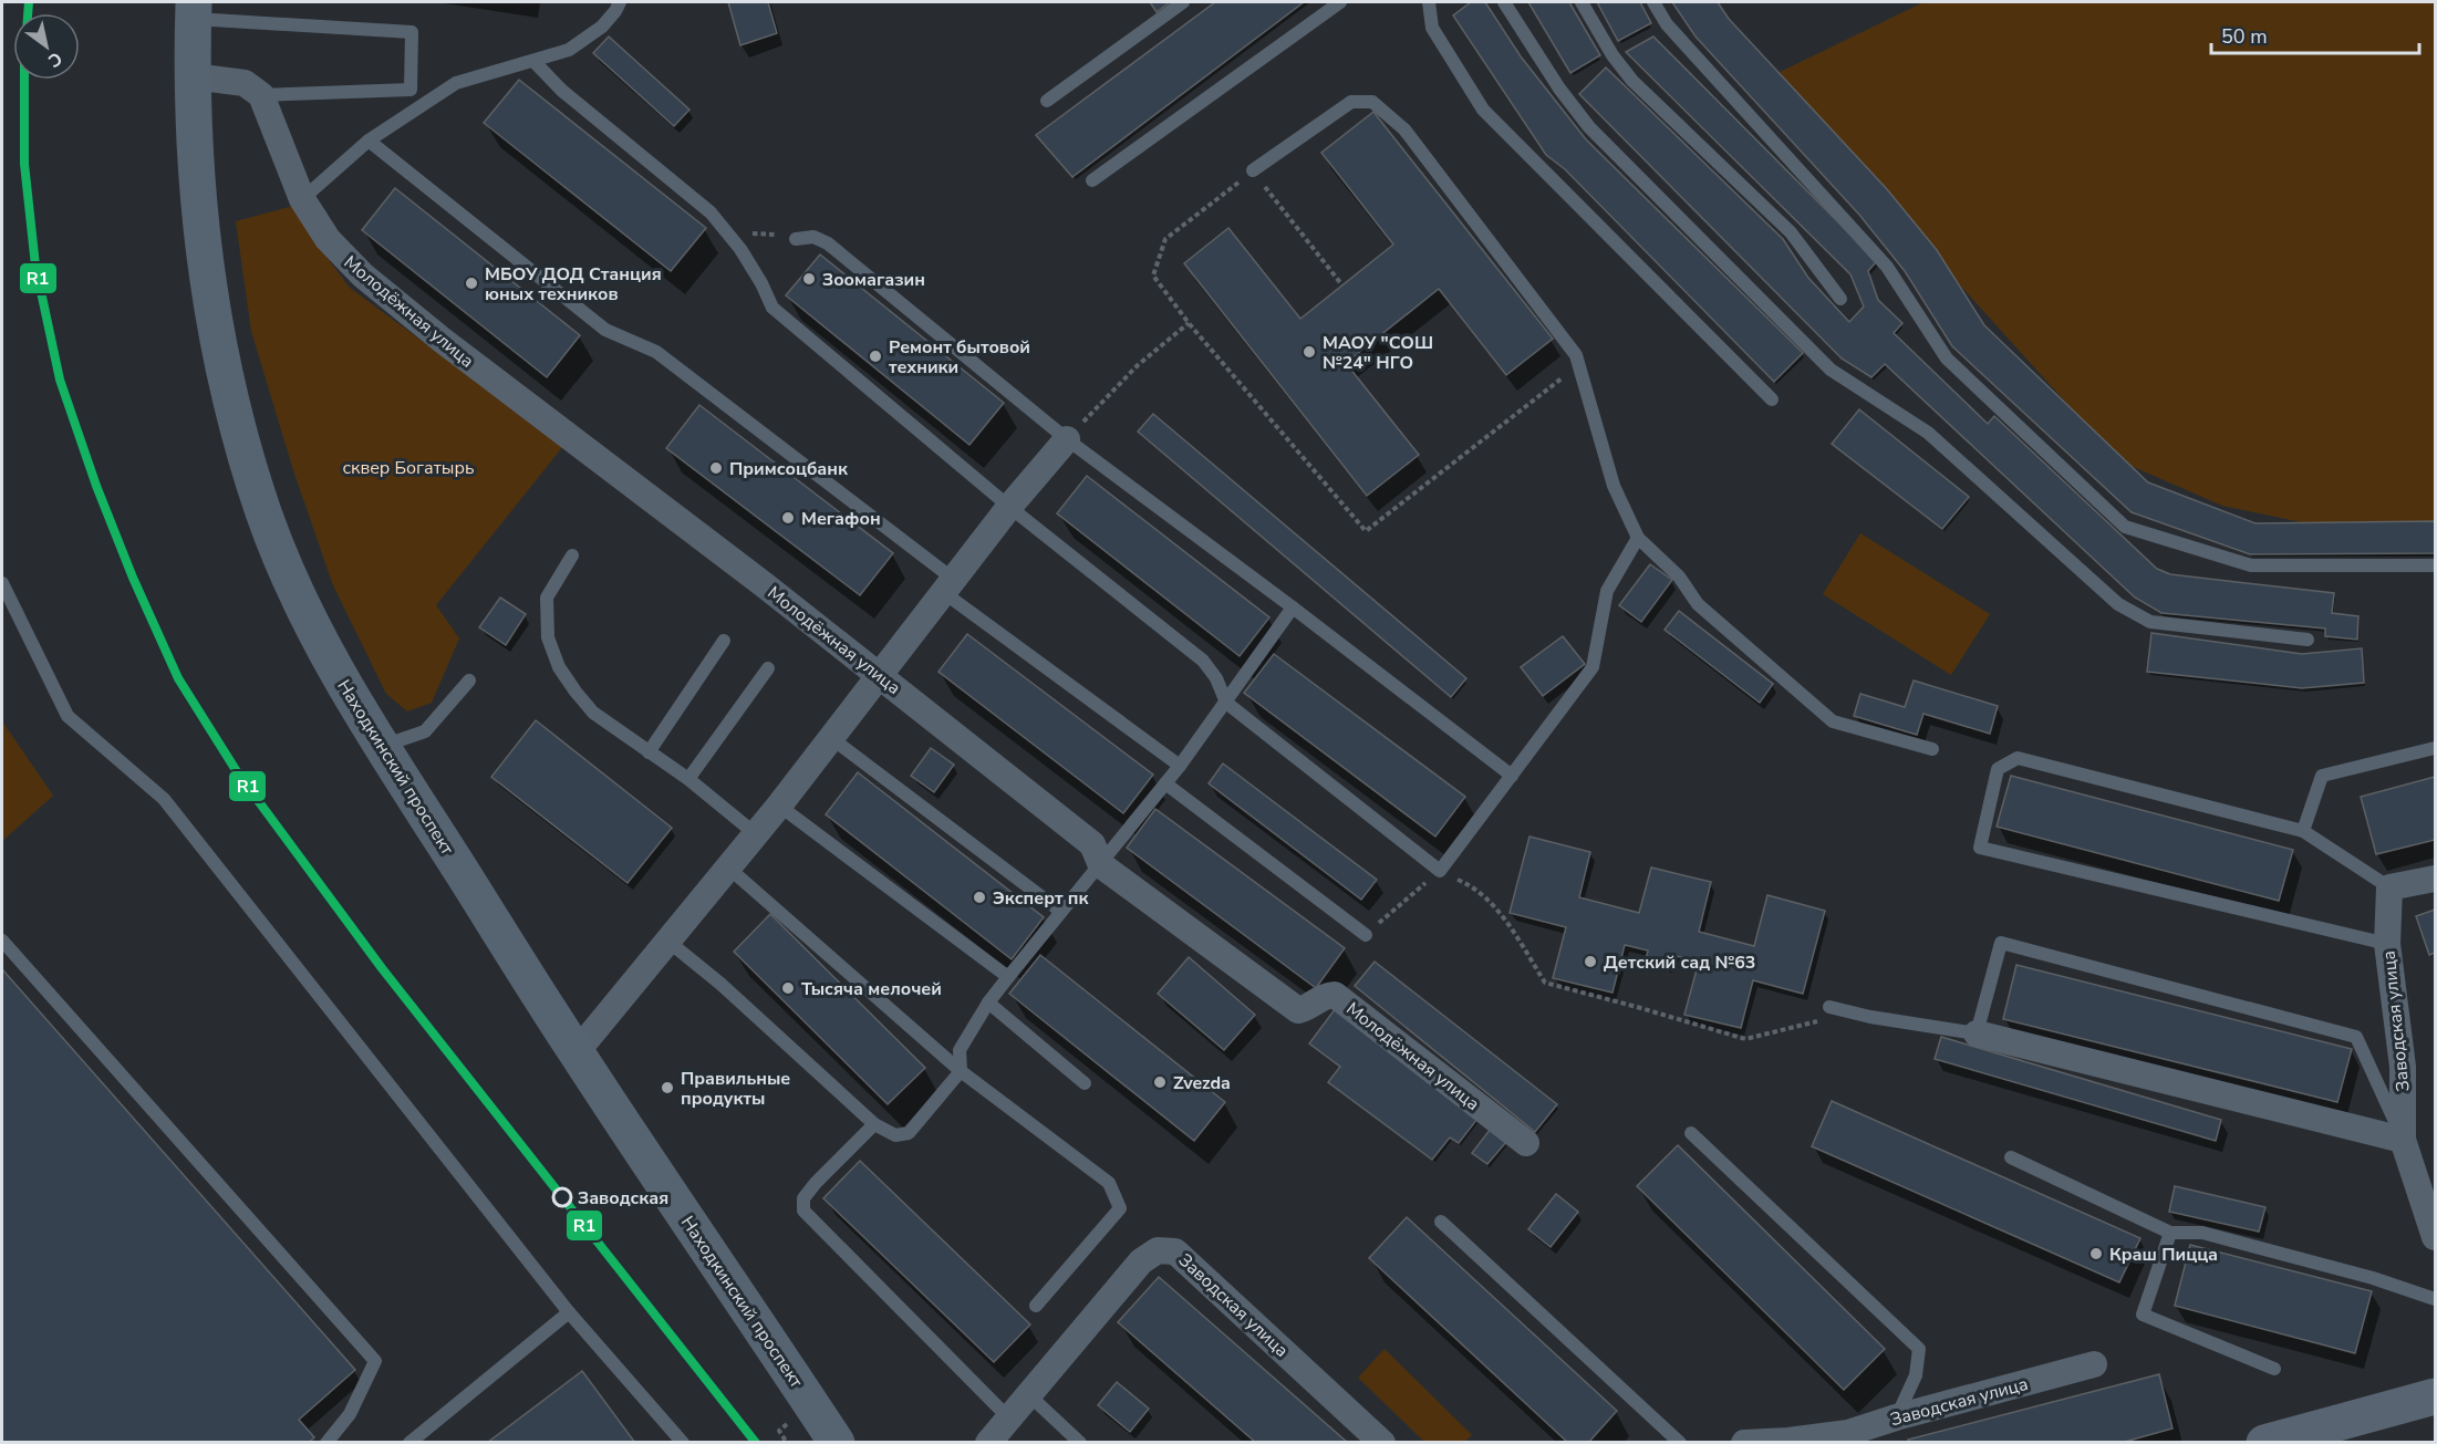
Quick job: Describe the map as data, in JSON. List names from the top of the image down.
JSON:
{
  "streets": {
    "main road": ["Находкинский проспект"],
    "street": ["Молодёжная улица", "Заводская улица"]
  },
  "parks": ["сквер Богатырь"],
  "places": [
    "Зоомагазин",
    "МБОУ ДОД Станция юных техников",
    "МАОУ \"СОШ №24\" НГО",
    "Ремонт бытовой техники",
    "Примсоцбанк",
    "Мегафон",
    "Эксперт пк",
    "Детский сад №63",
    "Тысяча мелочей",
    "Zvezda",
    "Правильные продукты",
    "Заводская",
    "Краш Пицца"
  ],
  "lines": ["transit line R1"],
  "scale_bar": "50 m",
  "north": "bottom right"
}
